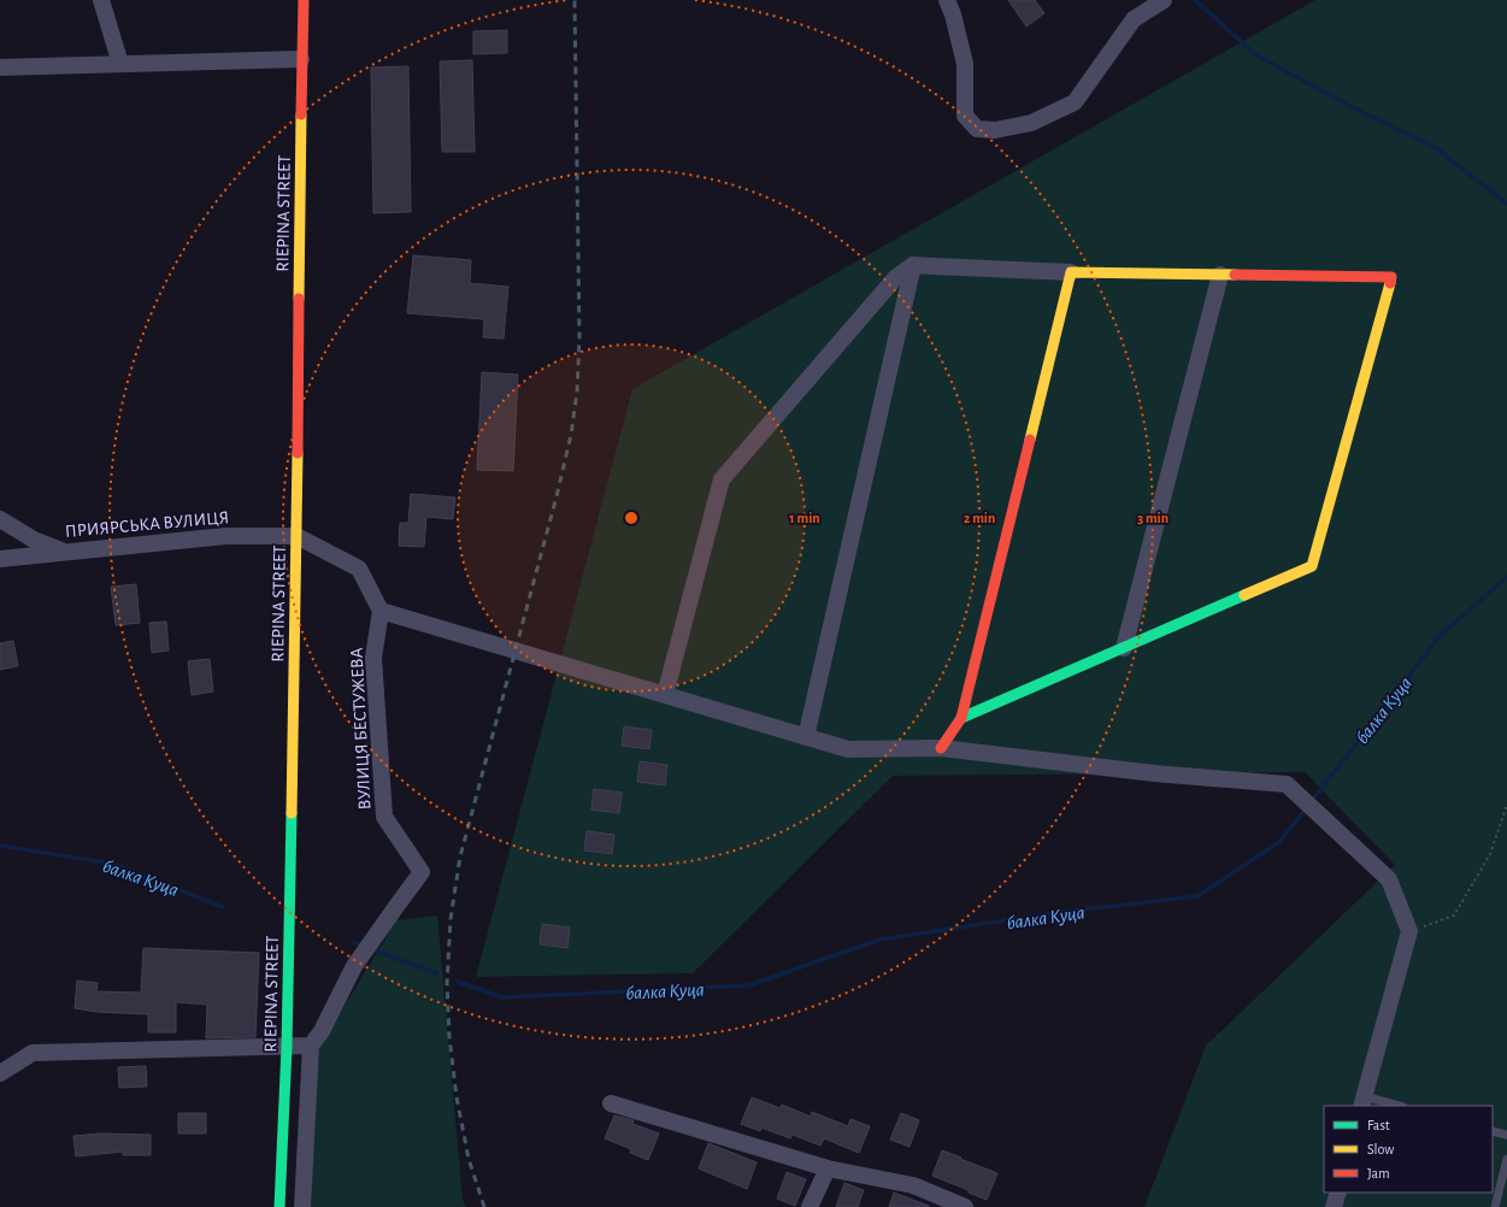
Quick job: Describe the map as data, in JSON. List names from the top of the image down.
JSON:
{
  "streets": {
    "street": ["RIEPINA STREET", "ПРИЯРСЬКА ВУЛИЦЯ", "ВУЛИЦЯ БЕСТУЖЕВА"]
  },
  "crossings": [
    ["RIEPINA STREET", "ПРИЯРСЬКА ВУЛИЦЯ"]
  ],
  "water": ["балка Куца"],
  "legend": ["Fast", "Slow", "Jam"],
  "rings": ["1 min", "2 min", "3 min"]
}
